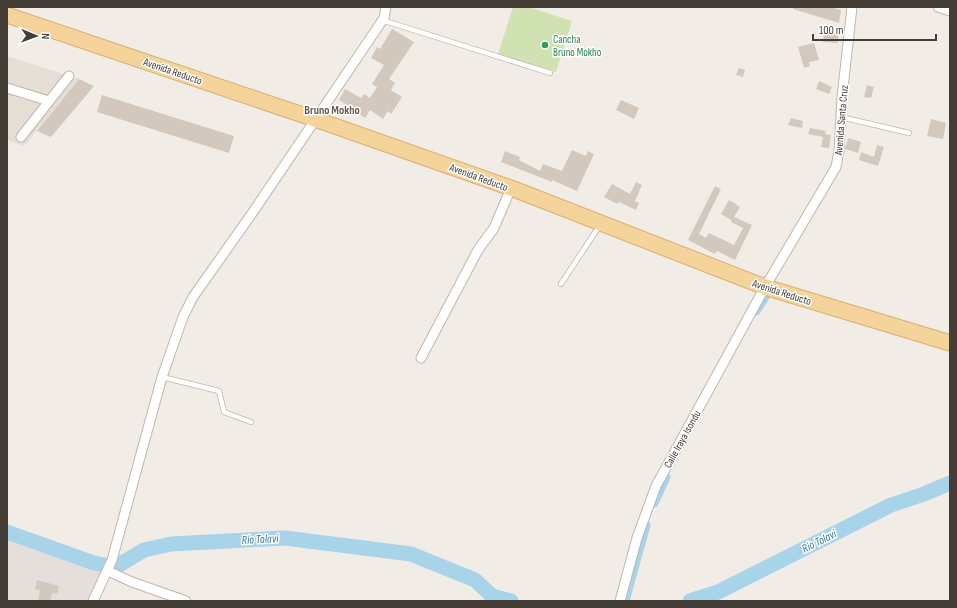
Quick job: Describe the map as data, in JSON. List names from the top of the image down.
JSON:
{
  "streets": {
    "main road": ["Avenida Reducto"],
    "street": ["Avenida Santa Cruz", "Calle Iraya Isondu"]
  },
  "crossings": [
    ["Avenida Reducto", "Avenida Santa Cruz"],
    ["Avenida Reducto", "Calle Iraya Isondu"],
    ["Avenida Santa Cruz", "Calle Iraya Isondu"]
  ],
  "districts": ["Bruno Mokho"],
  "water": ["Río Tolavi"],
  "places": ["Cancha Bruno Mokho"],
  "scale_bar": "100 m",
  "north": "right"
}
